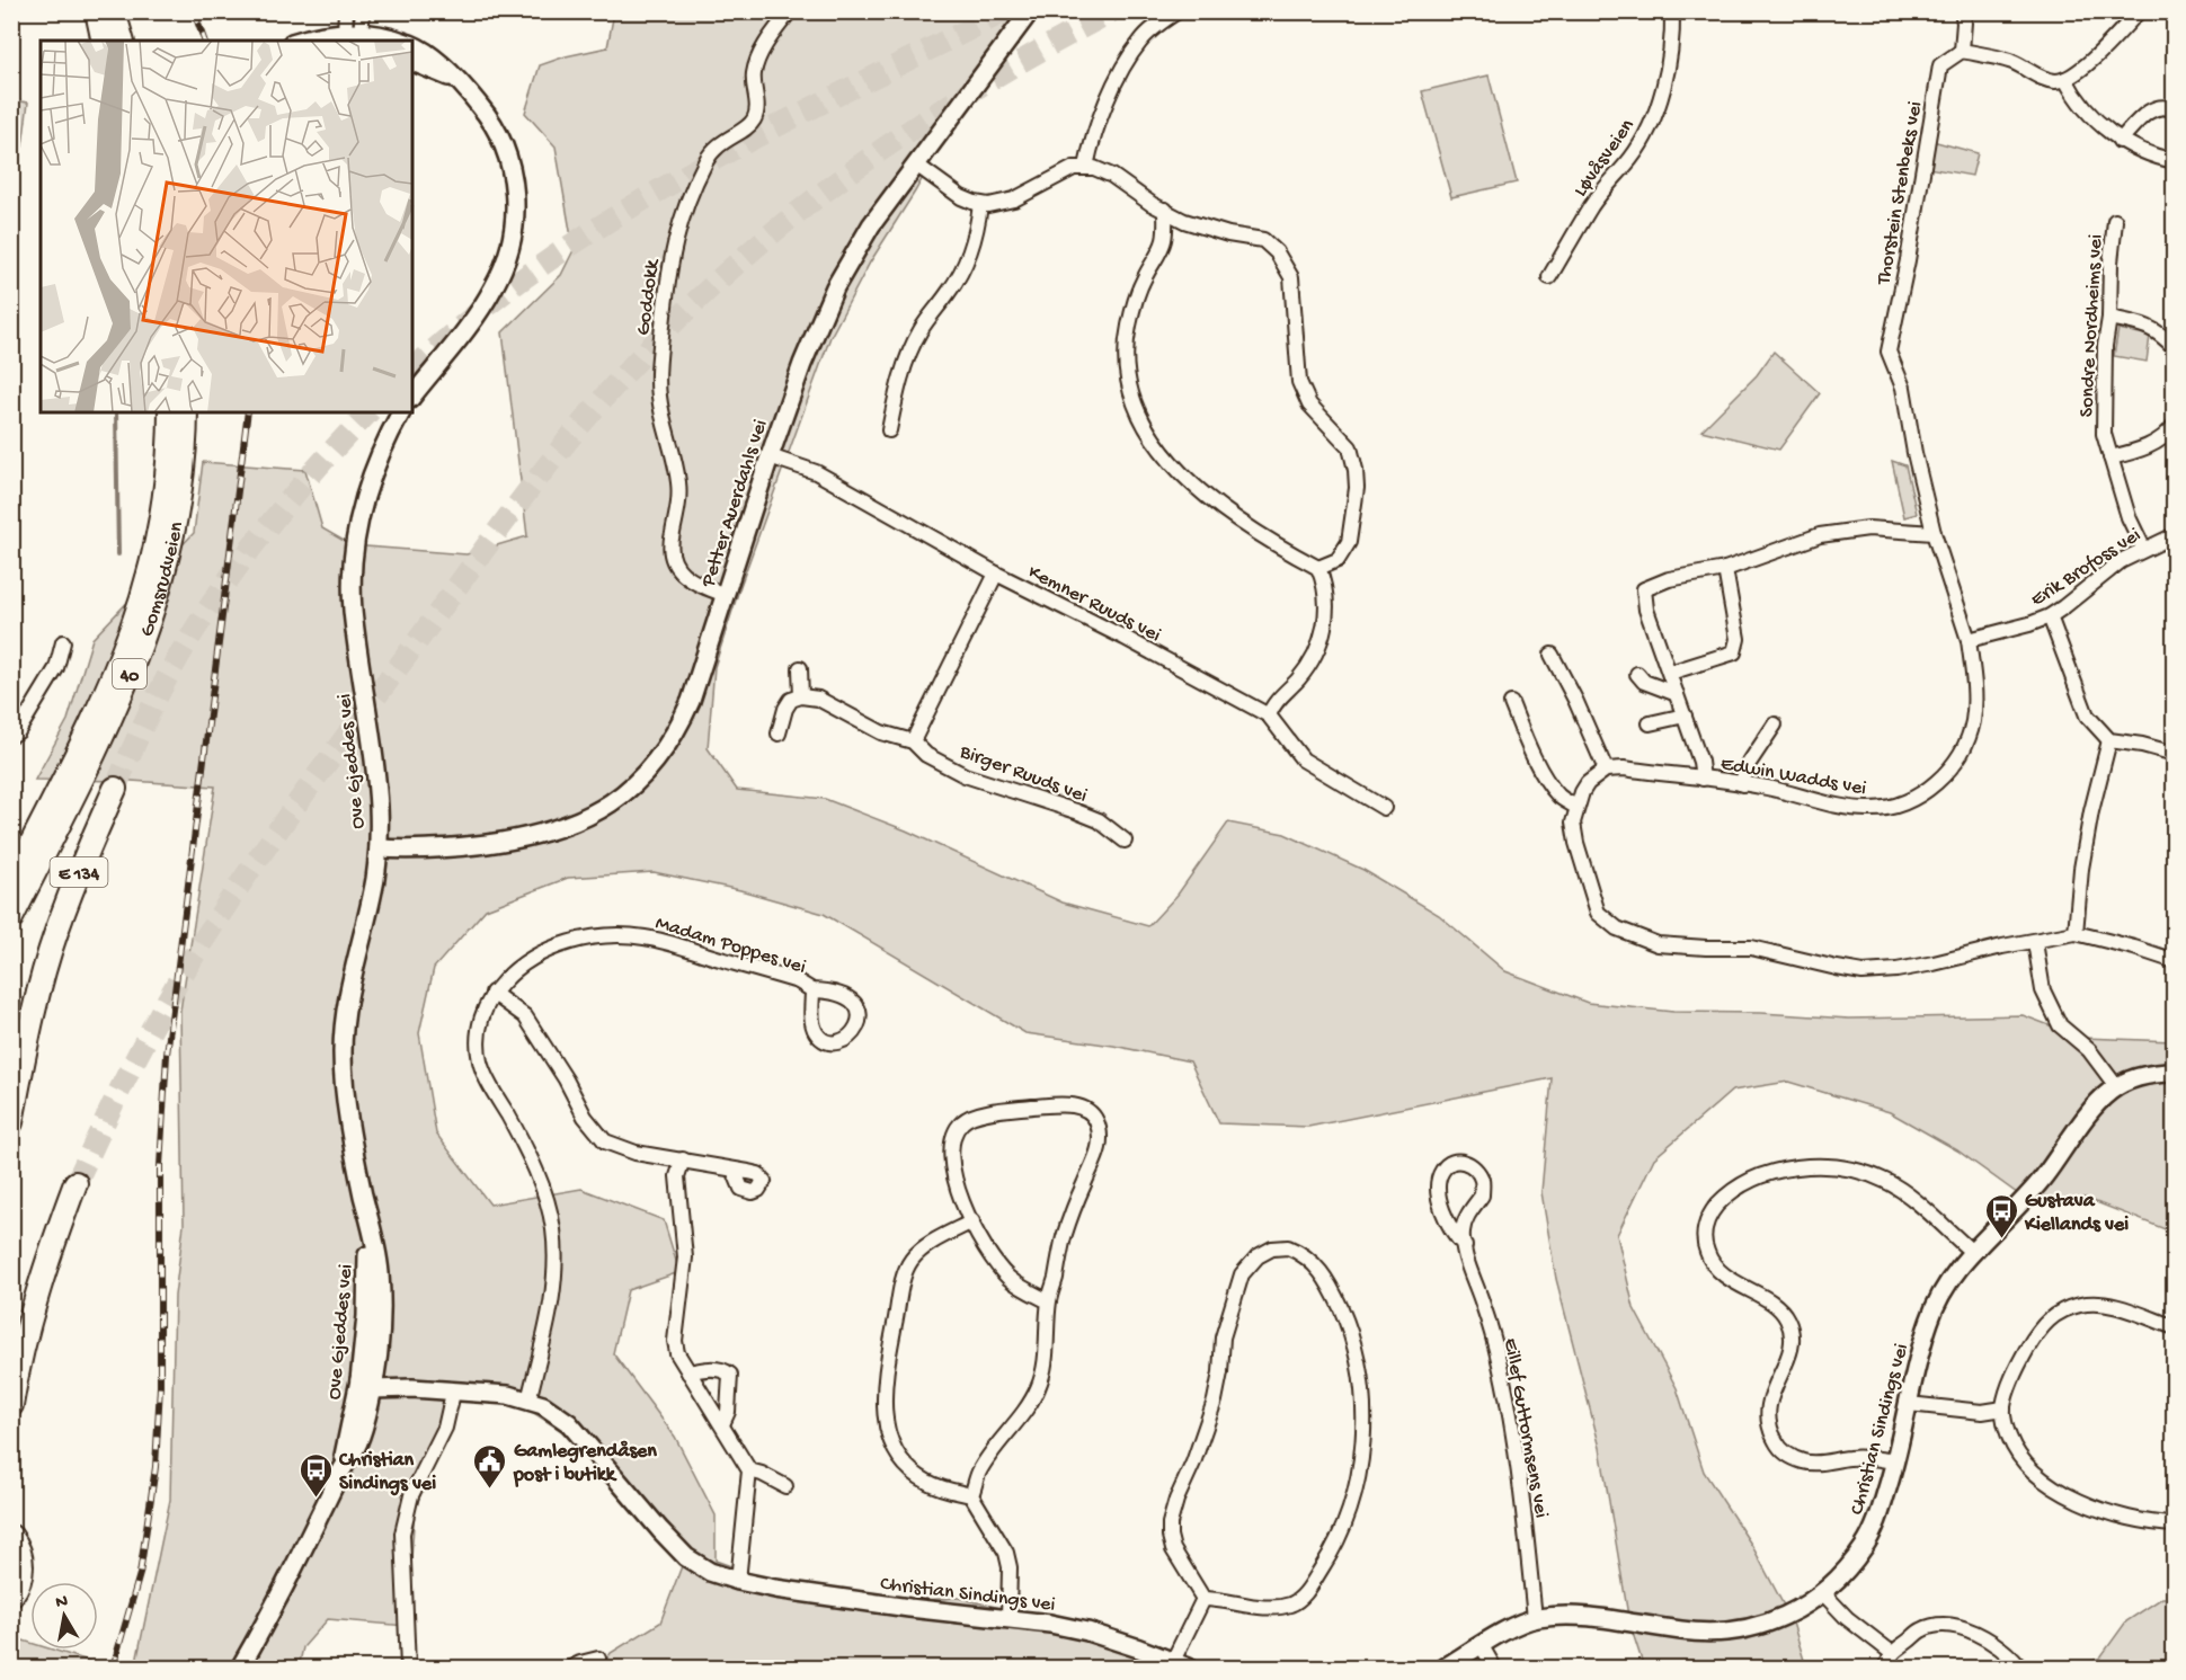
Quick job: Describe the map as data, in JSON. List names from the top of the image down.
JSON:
{
  "streets": {
    "main road": ["Gomsrudveien", "40", "E 134"],
    "street": [
      "Løvåsveien",
      "Thorstein Stenbeks vei",
      "Goddokk",
      "Sondre Nordheims vei",
      "Petter Auerdahls vei",
      "Erik Brofoss vei",
      "Kemner Ruuds vei",
      "Ove Gjeddes vei",
      "Birger Ruuds vei",
      "Edwin Wadds vei",
      "Madam Poppes vei",
      "Eillef Guttormsens vei",
      "Christian Sindings vei"
    ]
  },
  "crossings": [
    ["Goddokk", "Petter Auerdahls vei"],
    ["Sondre Nordheims vei", "Erik Brofoss vei"],
    ["Petter Auerdahls vei", "Kemner Ruuds vei"],
    ["Petter Auerdahls vei", "Ove Gjeddes vei"],
    ["Erik Brofoss vei", "Edwin Wadds vei"],
    ["Ove Gjeddes vei", "Christian Sindings vei"],
    ["Madam Poppes vei", "Christian Sindings vei"],
    ["Eillef Guttormsens vei", "Christian Sindings vei"]
  ],
  "places": {
    "bus stop": ["Gustava Kiellands vei", "Christian Sindings vei"],
    "public building": ["Gamlegrendåsen post i butikk"]
  },
  "north": "top"
}
